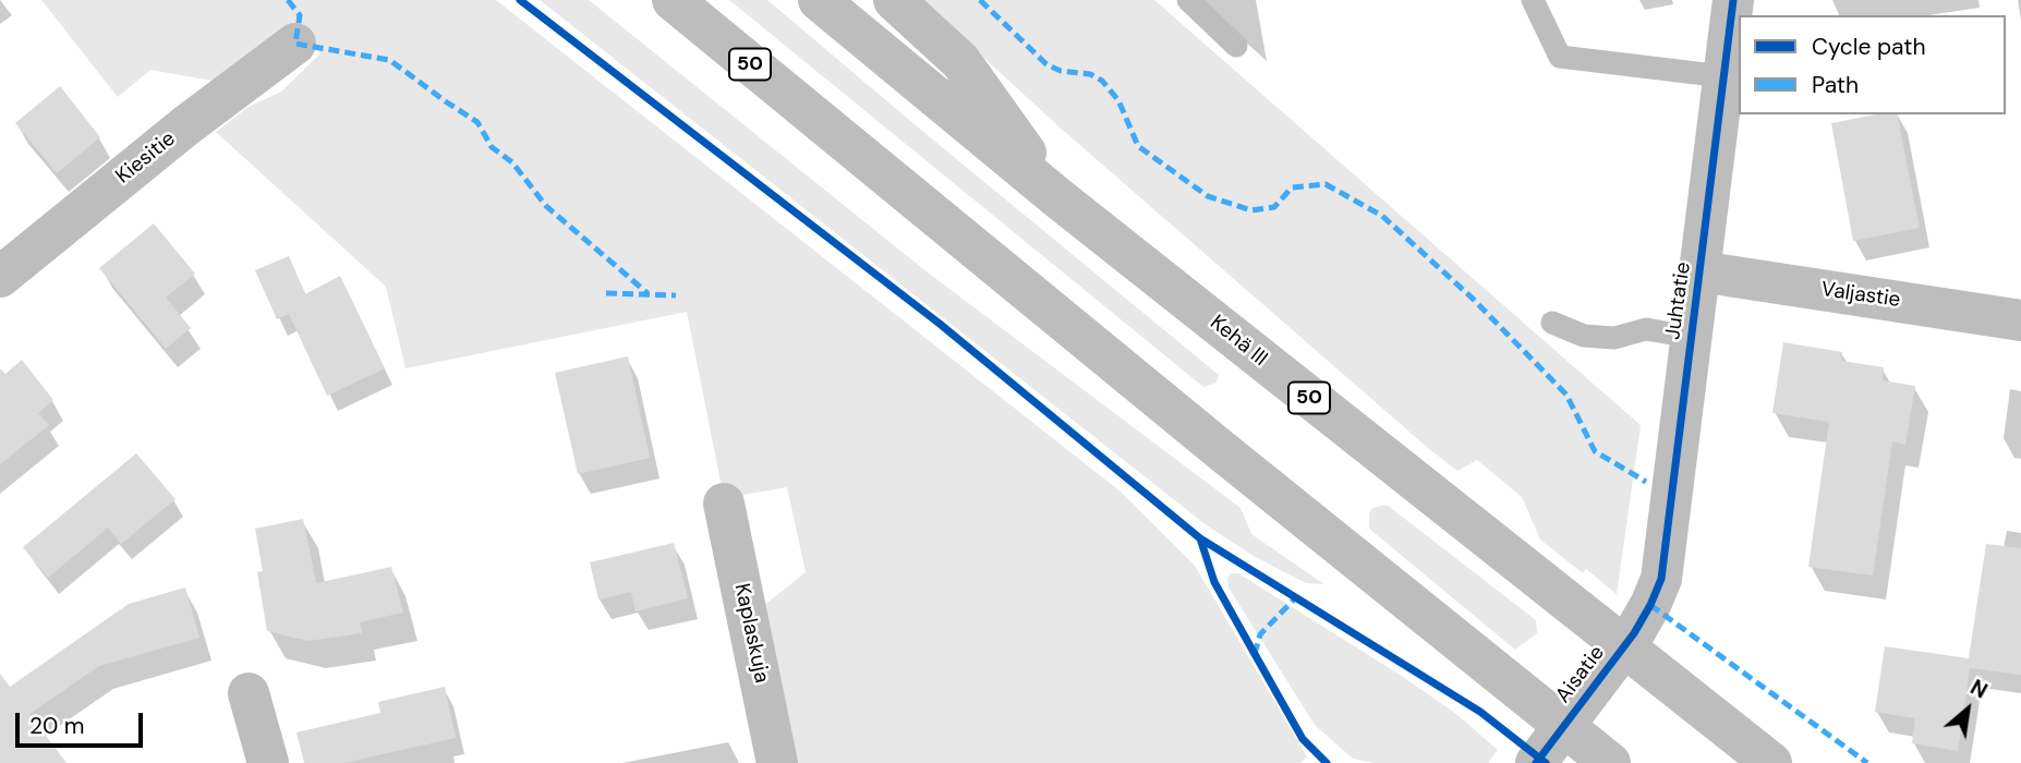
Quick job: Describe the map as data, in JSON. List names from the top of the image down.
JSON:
{
  "streets": {
    "main road": [
      "50",
      "Kiesitie",
      "Valjastie",
      "Juhtatie",
      "Kehä III",
      "Kaplaskuja",
      "Aisatie"
    ]
  },
  "crossings": [
    ["Valjastie", "Juhtatie"],
    ["Juhtatie", "Aisatie"]
  ],
  "legend": ["Cycle path", "Path"],
  "scale_bar": "20 m",
  "north": "top right"
}
